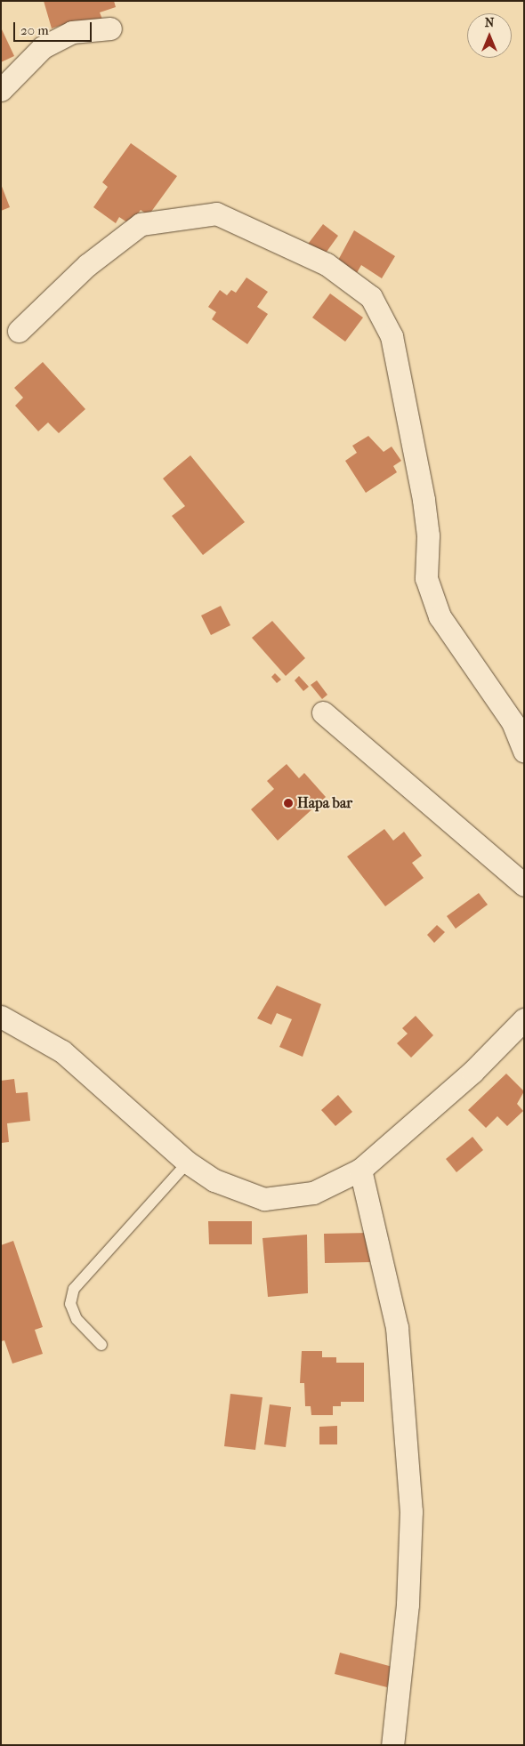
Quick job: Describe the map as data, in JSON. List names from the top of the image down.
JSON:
{
  "places": ["Hapa bar"],
  "scale_bar": "20 m",
  "north": "top"
}
